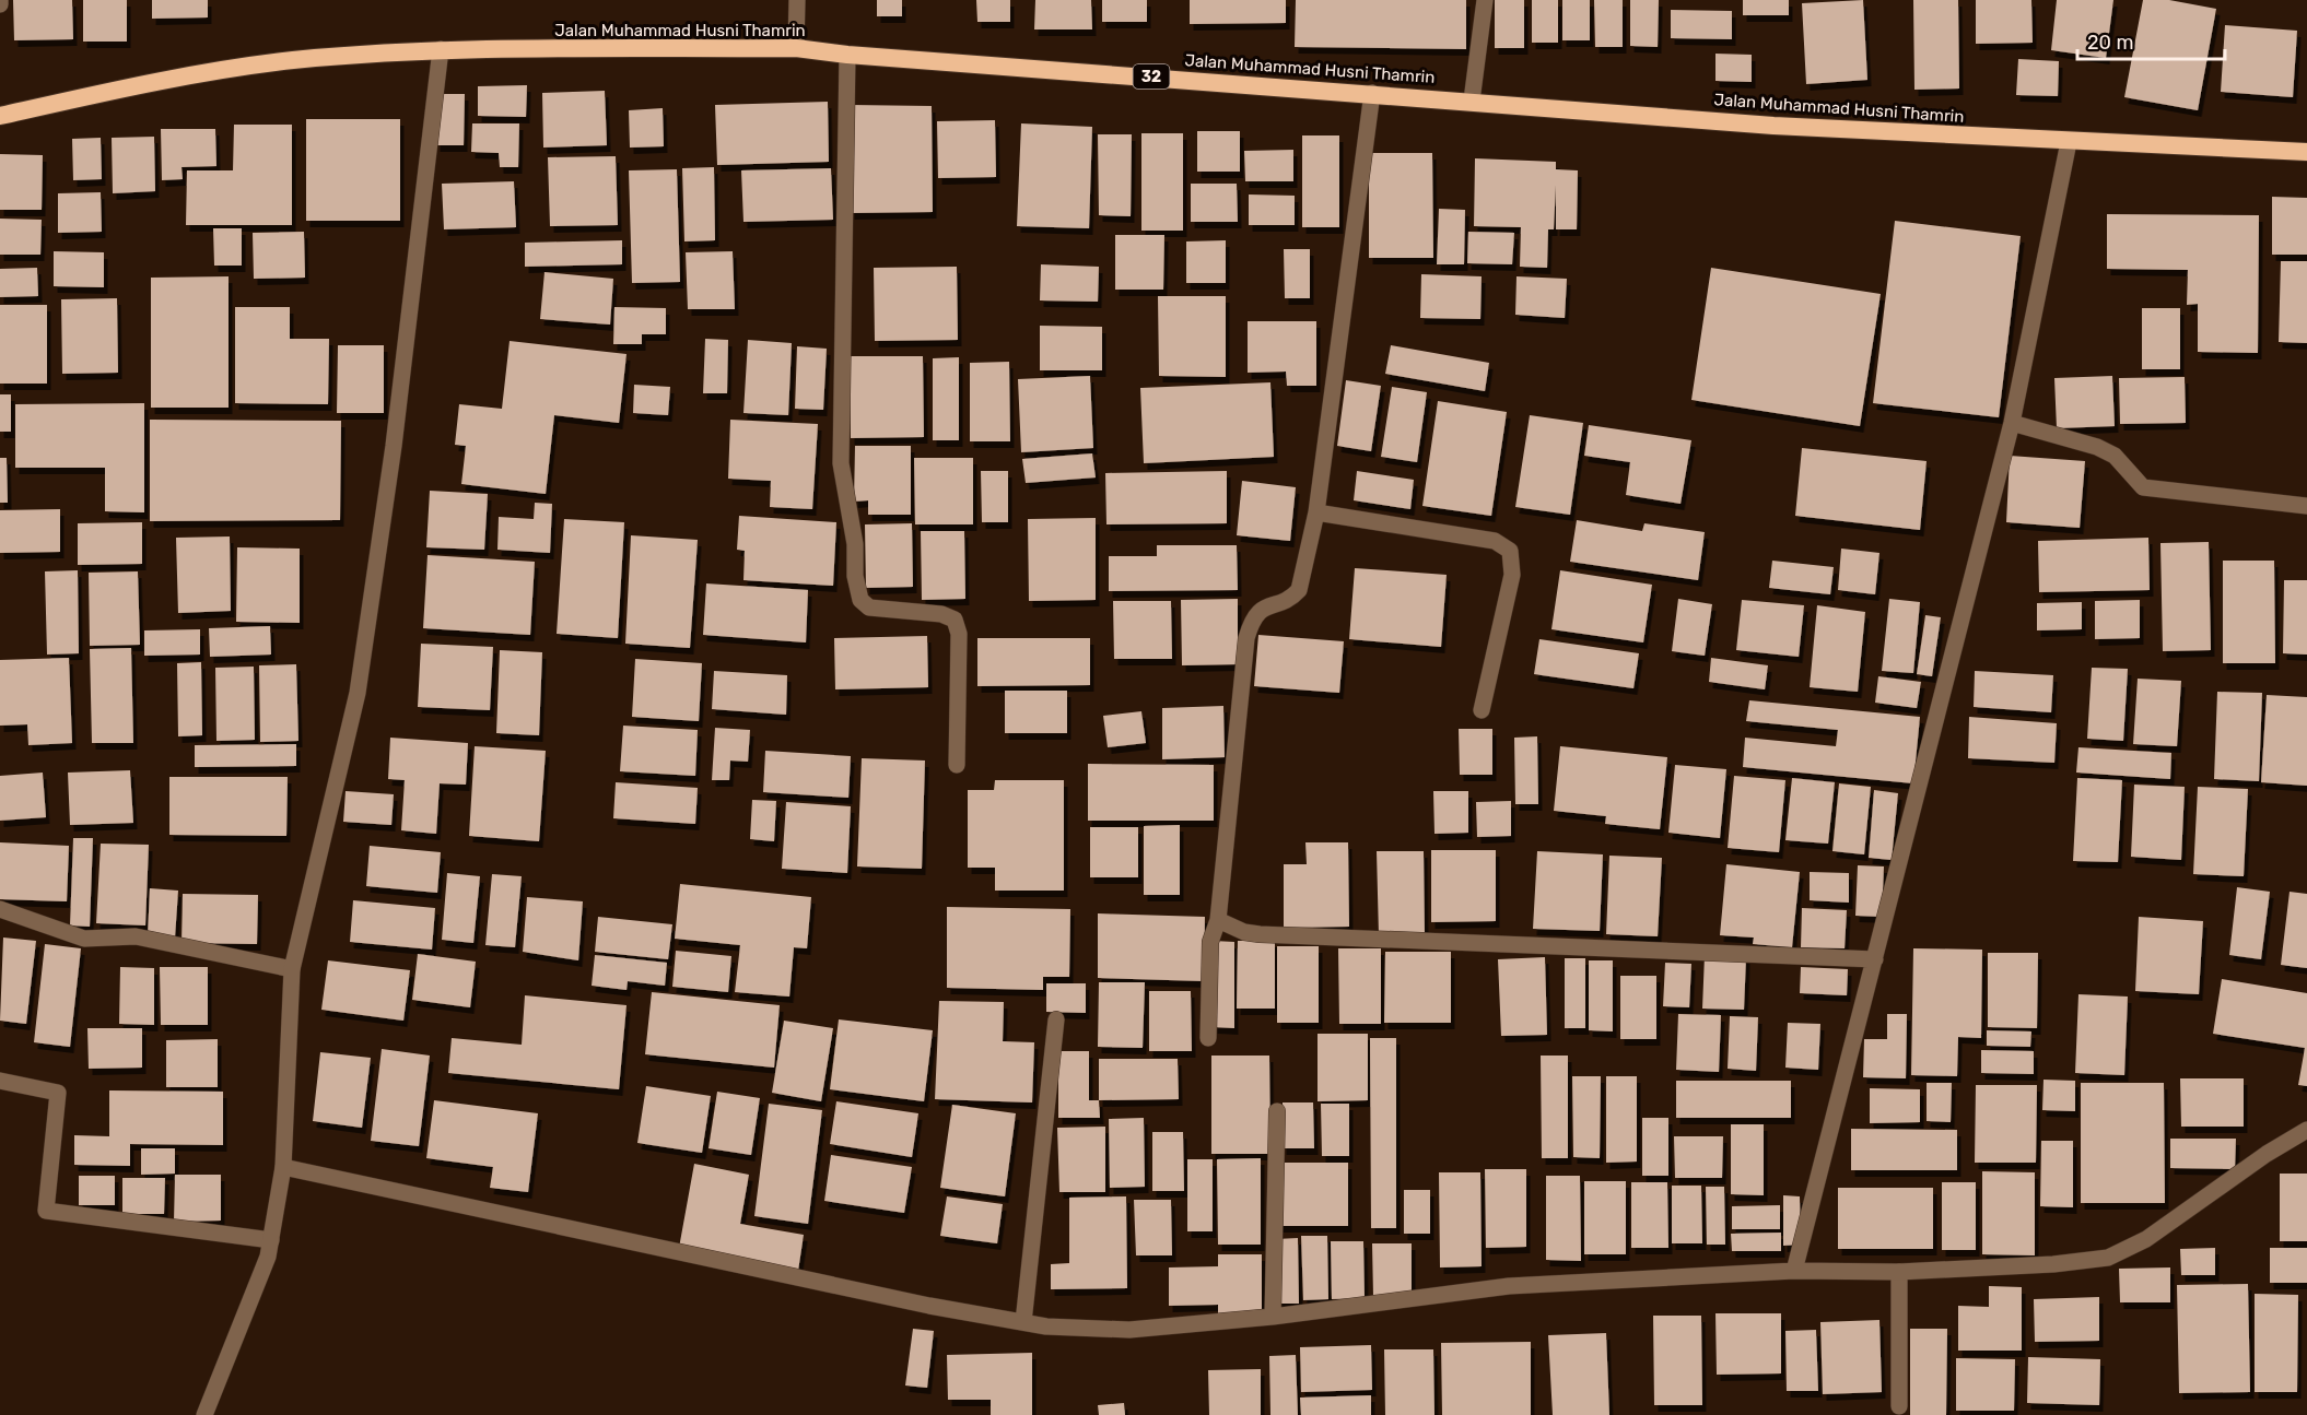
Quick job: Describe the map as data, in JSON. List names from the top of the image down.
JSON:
{
  "streets": {
    "highway": ["Jalan Muhammad Husni Thamrin", "32"]
  },
  "scale_bar": "20 m"
}
